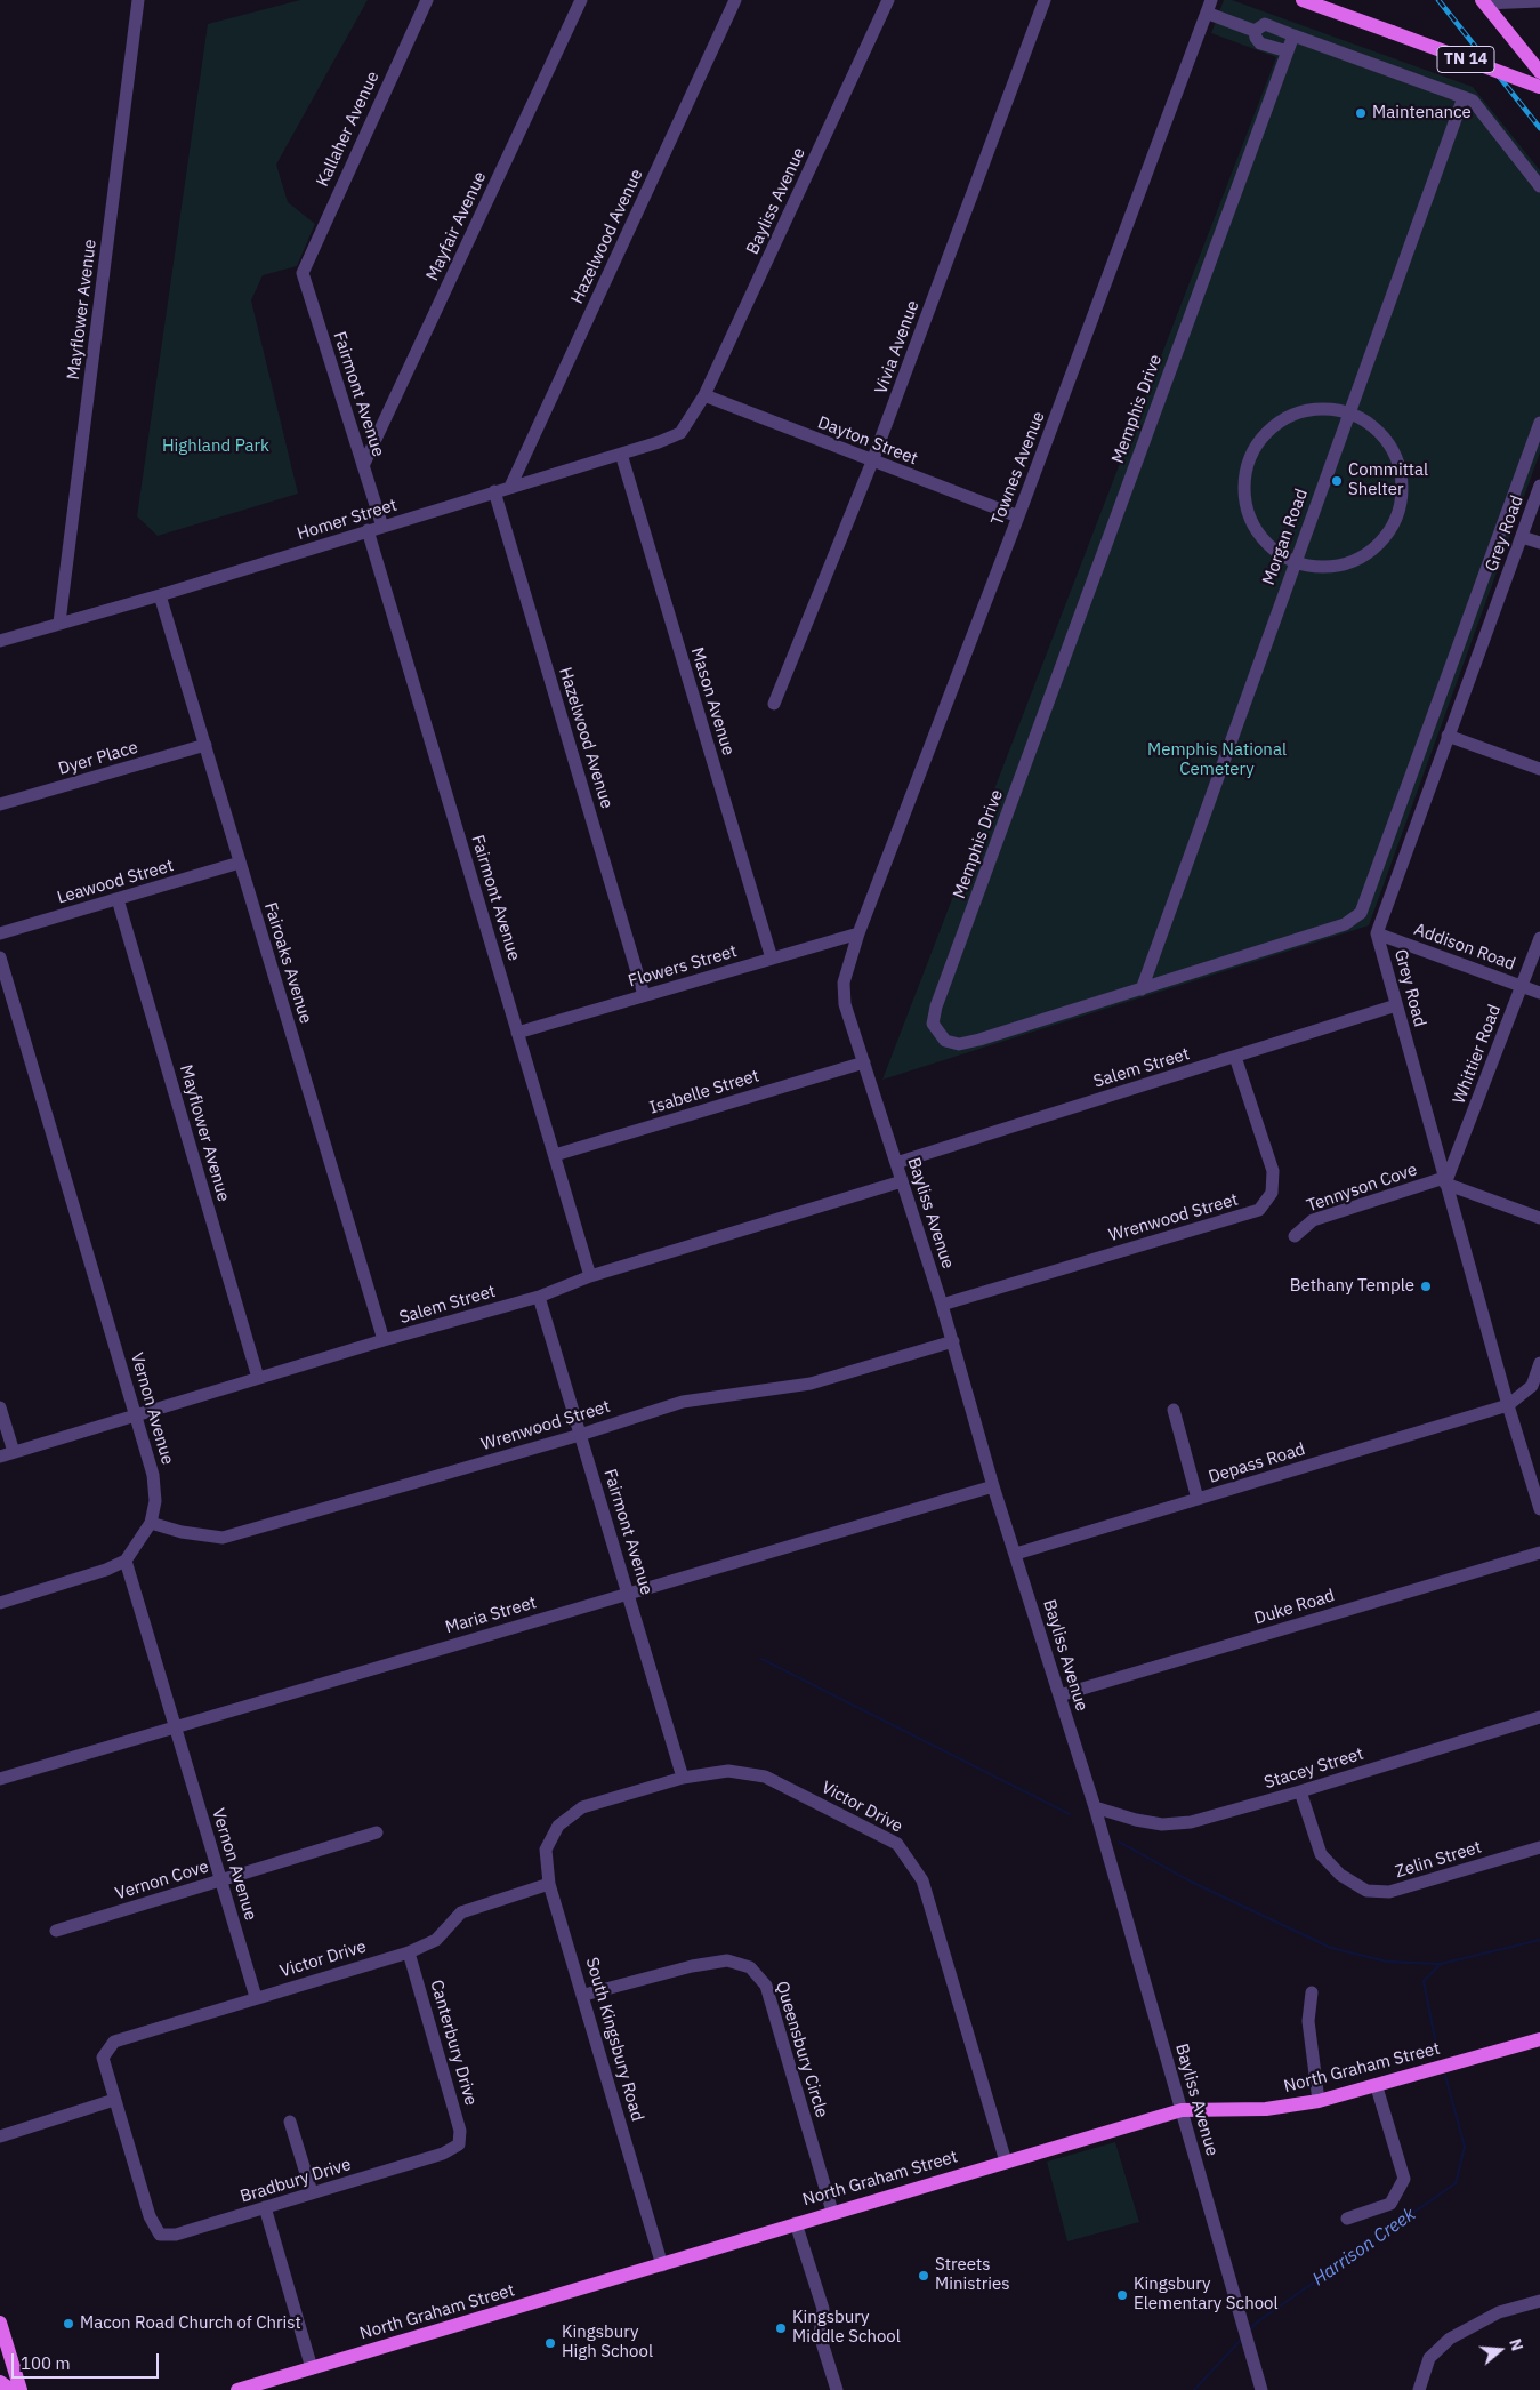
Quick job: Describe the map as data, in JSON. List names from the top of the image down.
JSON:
{
  "streets": {
    "main road": ["TN 14", "North Graham Street"],
    "street": [
      "Kallaher Avenue",
      "Bayliss Avenue",
      "Mayfair Avenue",
      "Hazelwood Avenue",
      "Mayflower Avenue",
      "Vivia Avenue",
      "Fairmont Avenue",
      "Memphis Drive",
      "Dayton Street",
      "Townes Avenue",
      "Homer Street",
      "Grey Road",
      "Morgan Road",
      "Mason Avenue",
      "Dyer Place",
      "Leawood Street",
      "Addison Road",
      "Fairoaks Avenue",
      "Flowers Street",
      "Whittier Road",
      "Salem Street",
      "Isabelle Street",
      "Tennyson Cove",
      "Wrenwood Street",
      "Vernon Avenue",
      "Depass Road",
      "Duke Road",
      "Maria Street",
      "Stacey Street",
      "Victor Drive",
      "Zelin Street",
      "Vernon Cove",
      "South Kingsbury Road",
      "Canterbury Drive",
      "Queensbury Circle",
      "Bradbury Drive"
    ]
  },
  "crossings": [
    ["Kallaher Avenue", "Fairmont Avenue"],
    ["Bayliss Avenue", "Dayton Street"],
    ["Bayliss Avenue", "Townes Avenue"],
    ["Bayliss Avenue", "Homer Street"],
    ["Bayliss Avenue", "Flowers Street"],
    ["Bayliss Avenue", "Salem Street"],
    ["Bayliss Avenue", "Isabelle Street"],
    ["Bayliss Avenue", "Wrenwood Street"],
    ["Bayliss Avenue", "Depass Road"],
    ["Bayliss Avenue", "Duke Road"],
    ["Bayliss Avenue", "Maria Street"],
    ["Bayliss Avenue", "Stacey Street"],
    ["Bayliss Avenue", "North Graham Street"],
    ["Mayfair Avenue", "Fairmont Avenue"],
    ["Hazelwood Avenue", "Homer Street"],
    ["Hazelwood Avenue", "Flowers Street"],
    ["Mayflower Avenue", "Homer Street"],
    ["Mayflower Avenue", "Leawood Street"],
    ["Mayflower Avenue", "Salem Street"],
    ["Vivia Avenue", "Dayton Street"],
    ["Fairmont Avenue", "Homer Street"],
    ["Fairmont Avenue", "Flowers Street"],
    ["Fairmont Avenue", "Salem Street"],
    ["Fairmont Avenue", "Isabelle Street"],
    ["Fairmont Avenue", "Wrenwood Street"],
    ["Fairmont Avenue", "Maria Street"],
    ["Fairmont Avenue", "Victor Drive"],
    ["Memphis Drive", "Morgan Road"],
    ["Dayton Street", "Townes Avenue"],
    ["Townes Avenue", "Flowers Street"],
    ["Homer Street", "Mason Avenue"],
    ["Homer Street", "Fairoaks Avenue"],
    ["Grey Road", "Addison Road"],
    ["Grey Road", "Whittier Road"],
    ["Grey Road", "Salem Street"],
    ["Grey Road", "Tennyson Cove"],
    ["Grey Road", "Depass Road"],
    ["Mason Avenue", "Flowers Street"],
    ["Dyer Place", "Fairoaks Avenue"],
    ["Leawood Street", "Fairoaks Avenue"],
    ["Addison Road", "Whittier Road"],
    ["Fairoaks Avenue", "Salem Street"],
    ["Whittier Road", "Tennyson Cove"],
    ["Salem Street", "Wrenwood Street"],
    ["Salem Street", "Vernon Avenue"],
    ["Wrenwood Street", "Vernon Avenue"],
    ["Vernon Avenue", "Maria Street"],
    ["Vernon Avenue", "Victor Drive"],
    ["Vernon Avenue", "Vernon Cove"],
    ["Stacey Street", "Zelin Street"],
    ["Victor Drive", "South Kingsbury Road"],
    ["Victor Drive", "Canterbury Drive"],
    ["Victor Drive", "North Graham Street"],
    ["Victor Drive", "Bradbury Drive"],
    ["South Kingsbury Road", "Queensbury Circle"],
    ["South Kingsbury Road", "North Graham Street"],
    ["Canterbury Drive", "Bradbury Drive"],
    ["Queensbury Circle", "North Graham Street"]
  ],
  "water": ["Harrison Creek"],
  "parks": ["Highland Park", "Memphis National Cemetery"],
  "places": [
    "Maintenance",
    "Committal Shelter",
    "Bethany Temple",
    "Streets Ministries",
    "Kingsbury Elementary School",
    "Macon Road Church of Christ",
    "Kingsbury Middle School",
    "Kingsbury High School"
  ],
  "scale_bar": "100 m",
  "north": "right"
}
